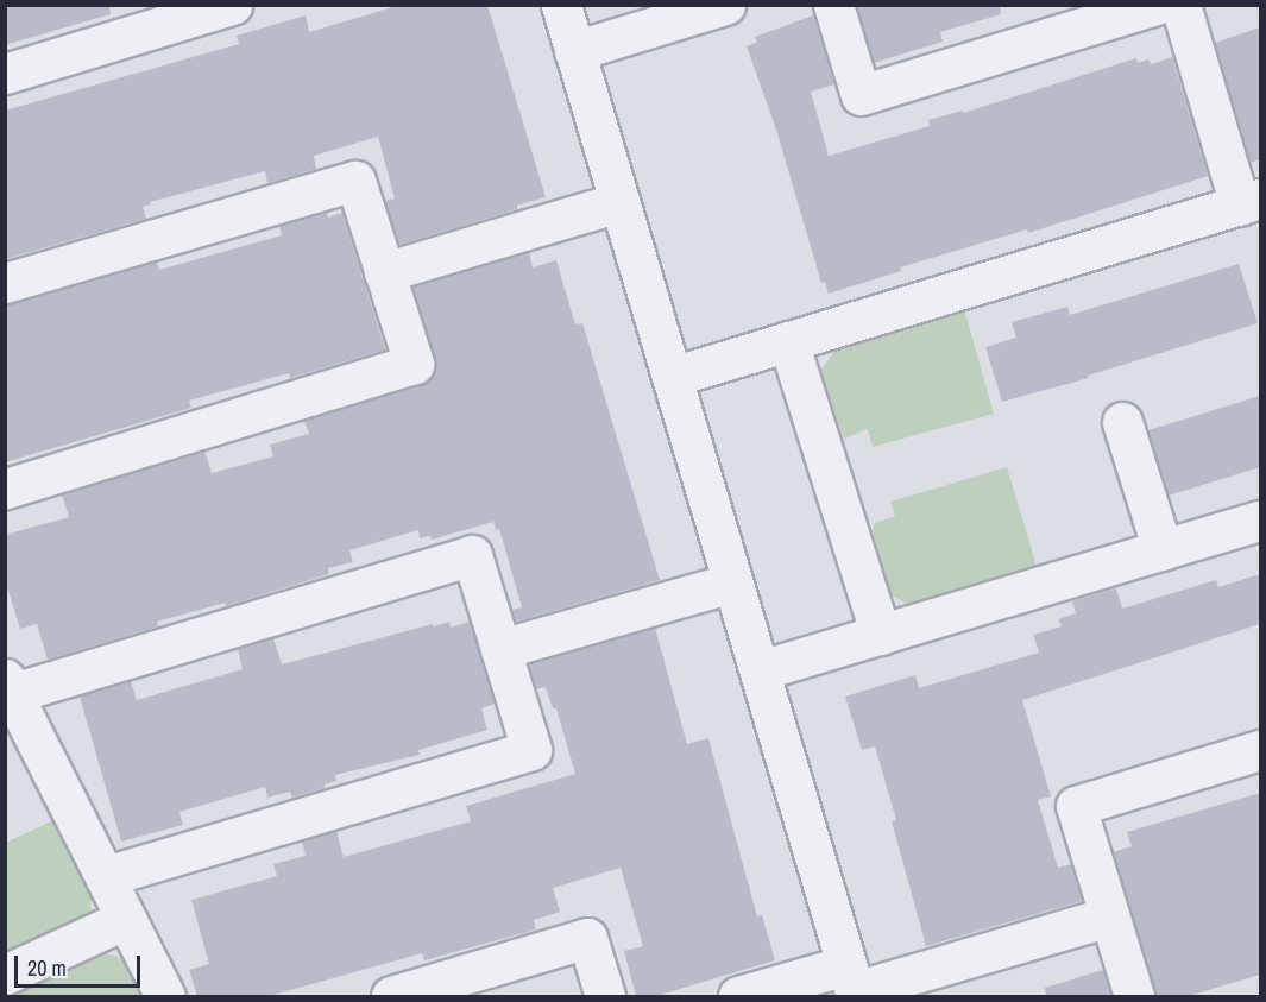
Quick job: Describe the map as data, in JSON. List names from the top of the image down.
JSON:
{
  "scale_bar": "20 m"
}
